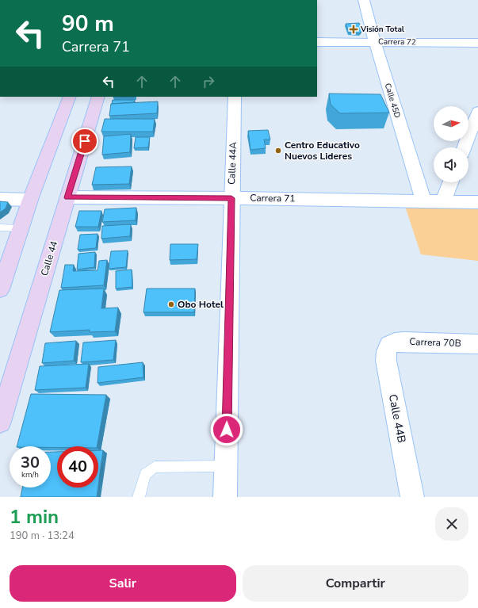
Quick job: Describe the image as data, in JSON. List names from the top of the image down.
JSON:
{
  "streets": {
    "main road": ["Calle 44"],
    "street": [
      "Carrera 72",
      "Calle 45D",
      "Calle 44A",
      "Carrera 71",
      "Carrera 70B",
      "Calle 44B"
    ]
  },
  "crossings": [
    ["Carrera 72", "Calle 45D"],
    ["Calle 45D", "Carrera 71"],
    ["Calle 44A", "Carrera 71"],
    ["Carrera 71", "Calle 44"],
    ["Carrera 70B", "Calle 44B"]
  ],
  "places": {
    "health": ["Visión Total"],
    "other": ["Centro Educativo Nuevos Lideres", "Obo Hotel"]
  },
  "north": "right",
  "page": {
    "turn": ["90 m", "Carrera 71"],
    "speed": "30 km/h",
    "limit": "40",
    "heading": ["1 min", "190 m · 13:24"],
    "buttons": ["Salir", "Compartir"]
  }
}
